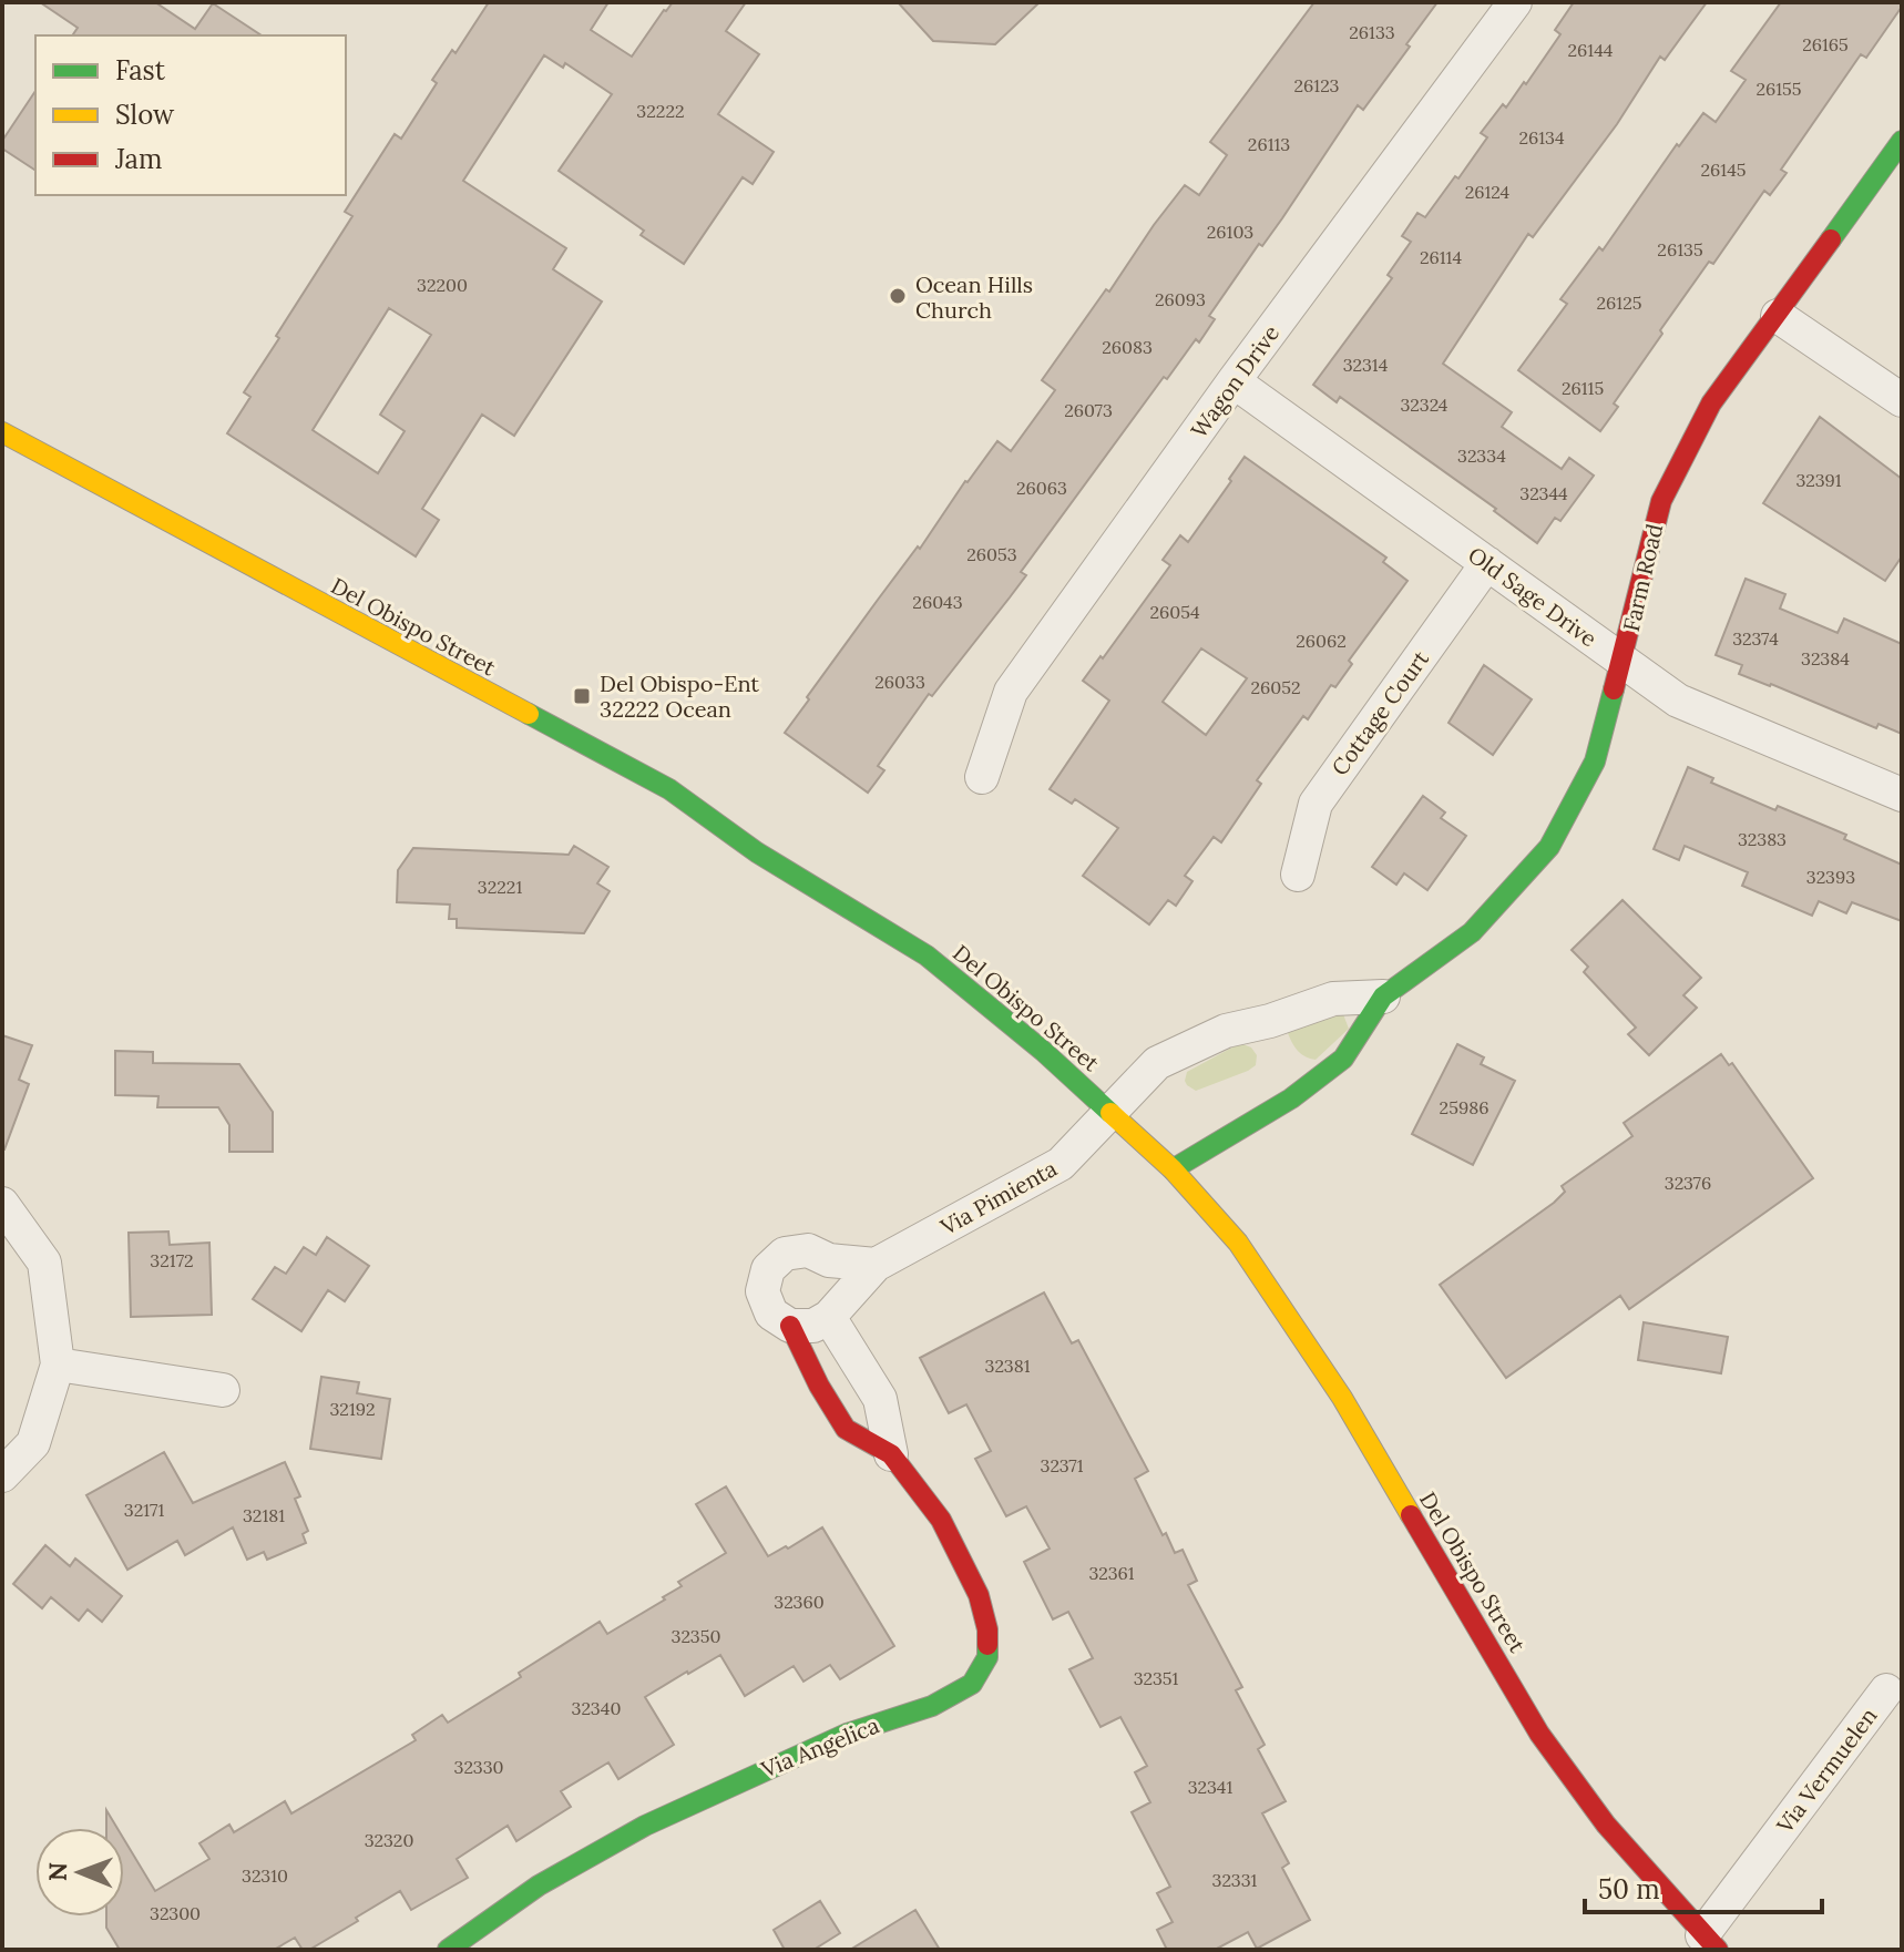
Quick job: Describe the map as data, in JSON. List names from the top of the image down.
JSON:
{
  "streets": {
    "street": [
      "Wagon Drive",
      "Farm Road",
      "Old Sage Drive",
      "Del Obispo Street",
      "Cottage Court",
      "Via Pimienta",
      "Via Angelica",
      "Via Vermuelen"
    ]
  },
  "crossings": [
    ["Wagon Drive", "Old Sage Drive"],
    ["Farm Road", "Old Sage Drive"],
    ["Farm Road", "Del Obispo Street"],
    ["Old Sage Drive", "Cottage Court"],
    ["Del Obispo Street", "Via Pimienta"],
    ["Del Obispo Street", "Via Vermuelen"],
    ["Via Pimienta", "Via Angelica"]
  ],
  "places": {
    "other": ["Ocean Hills Church"],
    "transit": ["Del Obispo-Ent 32222 Ocean"]
  },
  "house_numbers": [
    "26133",
    "26165",
    "26144",
    "26123",
    "26155",
    "32222",
    "26134",
    "26113",
    "26145",
    "26124",
    "26103",
    "26135",
    "26114",
    "32200",
    "26093",
    "26125",
    "26083",
    "32314",
    "26115",
    "32324",
    "26073",
    "32334",
    "32391",
    "26063",
    "32344",
    "26053",
    "26043",
    "26054",
    "32374",
    "26062",
    "32384",
    "26033",
    "26052",
    "32383",
    "32393",
    "32221",
    "25986",
    "32376",
    "32172",
    "32381",
    "32192",
    "32371",
    "32171",
    "32181",
    "32361",
    "32360",
    "32350",
    "32351",
    "32340",
    "32330",
    "32341",
    "32320",
    "32310",
    "32331",
    "32300"
  ],
  "legend": ["Fast", "Slow", "Jam"],
  "scale_bar": "50 m",
  "north": "left"
}
